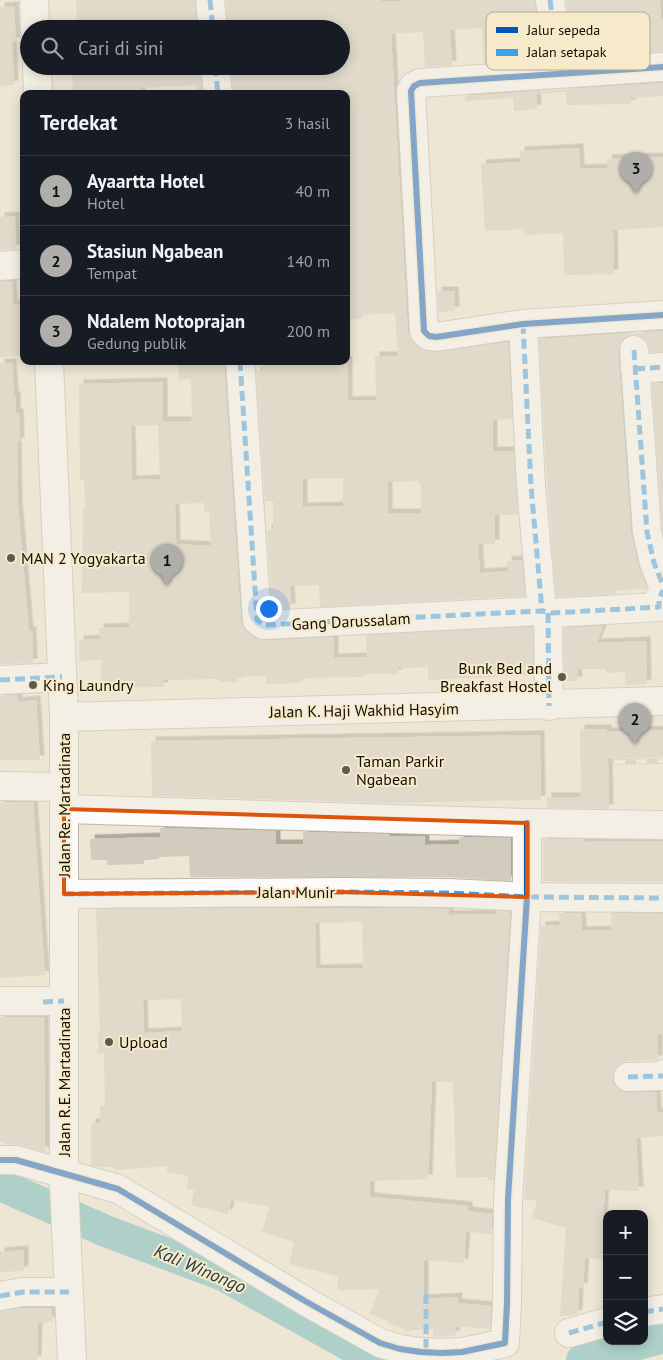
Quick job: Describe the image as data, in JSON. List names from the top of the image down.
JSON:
{
  "streets": {
    "street": [
      "Gang Darussalam",
      "Jalan K. Haji Wakhid Hasyim",
      "Jalan Re. Martadinata",
      "Jalan Munir",
      "Jalan R.E. Martadinata"
    ]
  },
  "crossings": [
    ["Jalan K. Haji Wakhid Hasyim", "Jalan Re. Martadinata"],
    ["Jalan Re. Martadinata", "Jalan Munir"],
    ["Jalan Re. Martadinata", "Jalan R.E. Martadinata"],
    ["Jalan Munir", "Jalan R.E. Martadinata"]
  ],
  "water": ["Kali Winongo"],
  "places": [
    "MAN 2 Yogyakarta",
    "Bunk Bed and Breakfast Hostel",
    "King Laundry",
    "Taman Parkir Ngabean",
    "Upload"
  ],
  "legend": ["Jalur sepeda", "Jalan setapak"],
  "page": {
    "search": "Cari di sini",
    "heading": ["Terdekat", "3 hasil"],
    "pins": ["3", "1", "2"],
    "list": [
      {
        "mark": "1",
        "name": "Ayaartta Hotel",
        "note": "Hotel",
        "value": "40 m"
      },
      {
        "mark": "2",
        "name": "Stasiun Ngabean",
        "note": "Tempat",
        "value": "140 m"
      },
      {
        "mark": "3",
        "name": "Ndalem Notoprajan",
        "note": "Gedung publik",
        "value": "200 m"
      }
    ],
    "map_buttons": ["+", "−"]
  }
}
